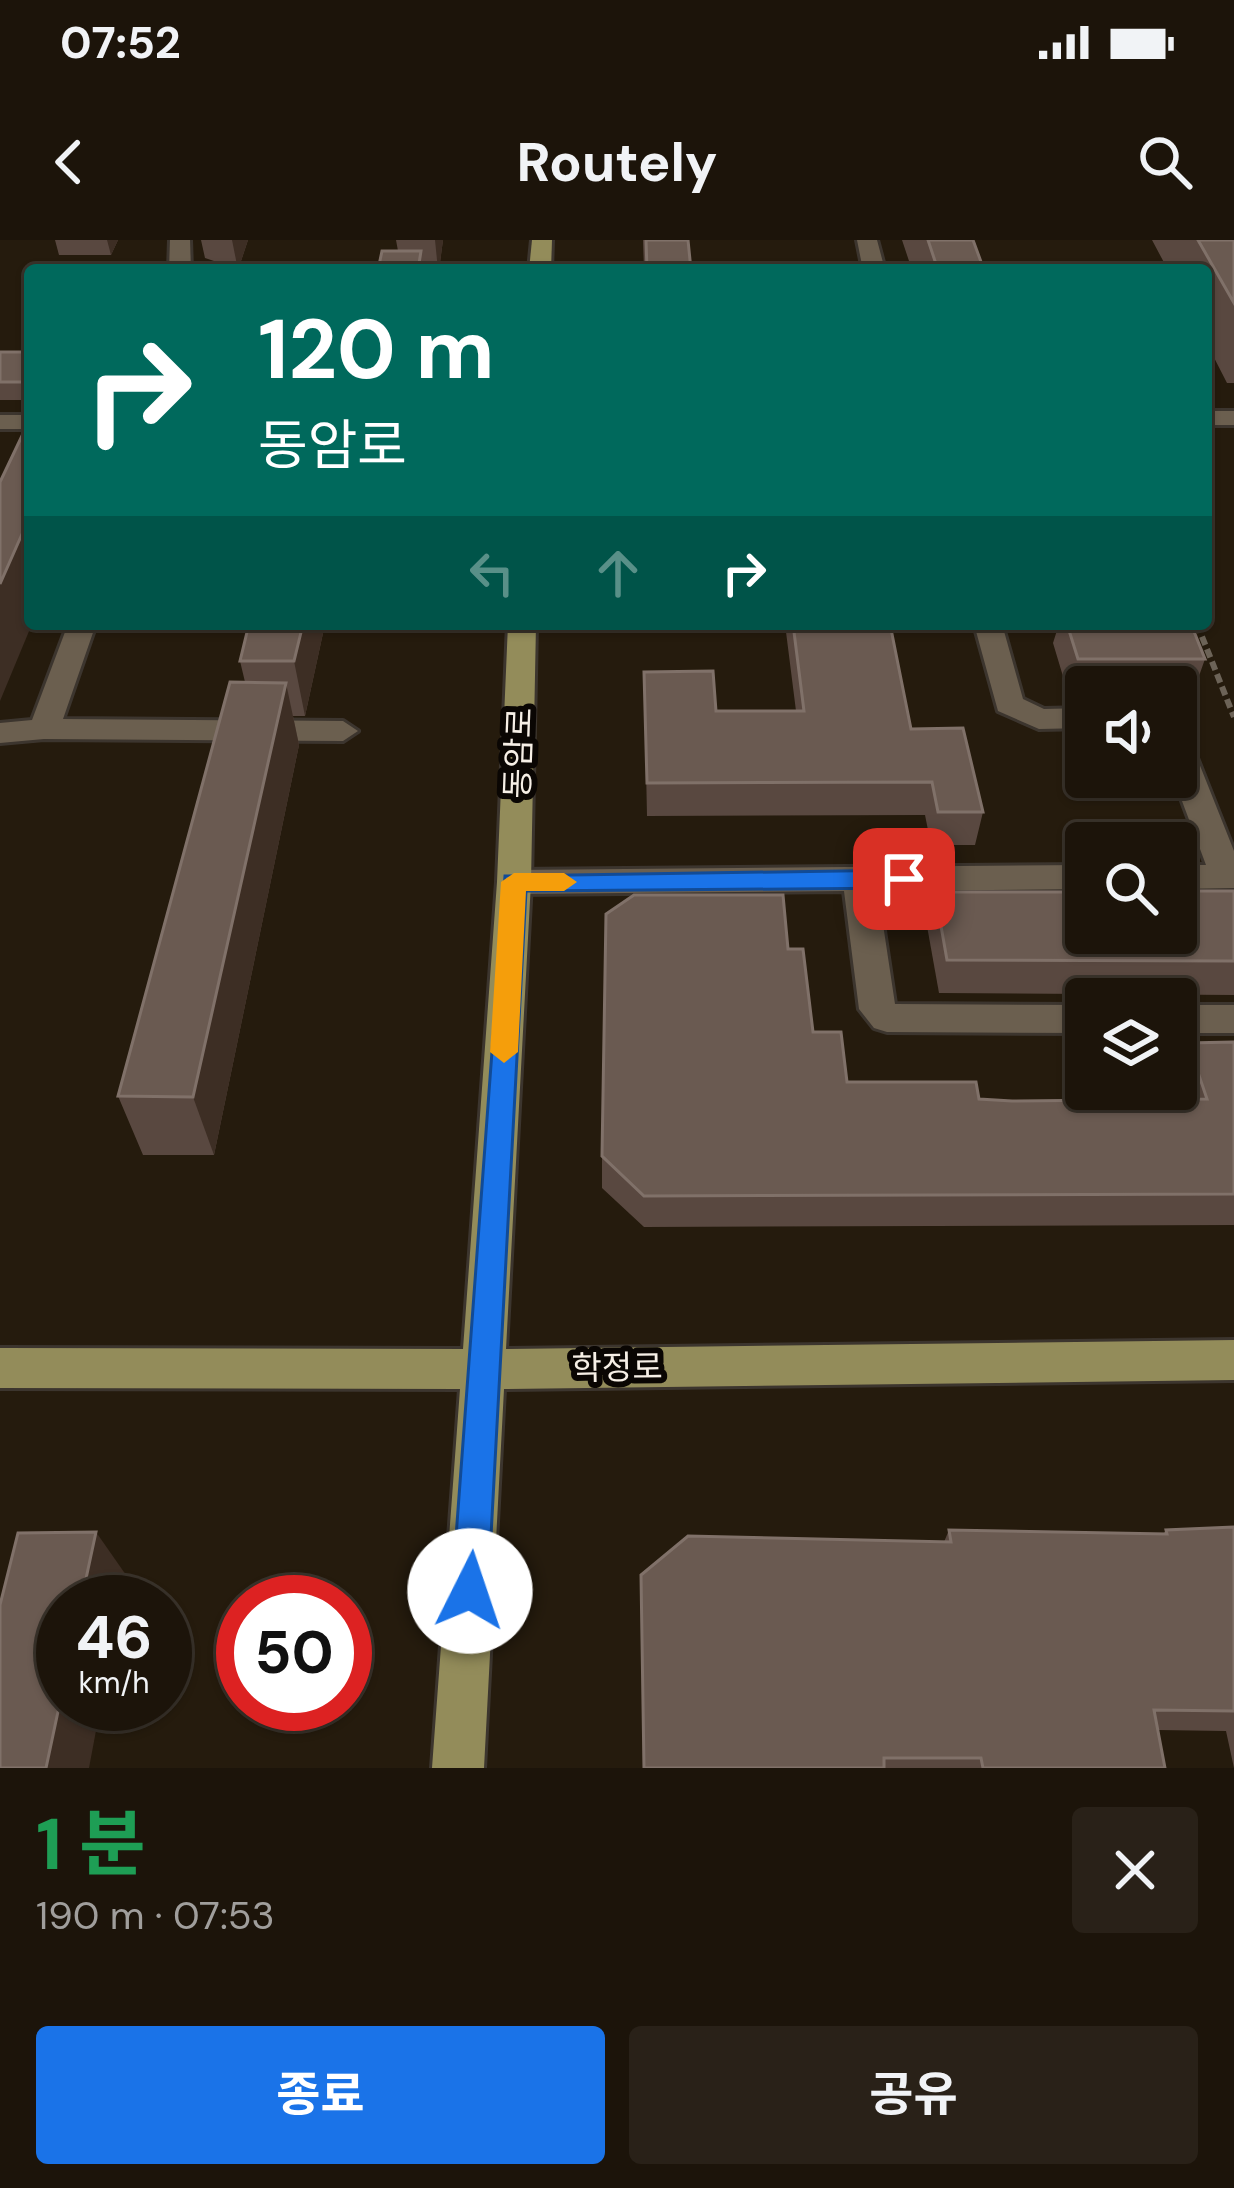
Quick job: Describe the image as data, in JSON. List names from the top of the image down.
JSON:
{
  "streets": {
    "main road": ["동암로", "학정로"]
  },
  "crossings": [
    ["동암로", "학정로"]
  ],
  "page": {
    "status": "07:52",
    "header": "Routely",
    "turn": ["120 m", "동암로"],
    "speed": "46 km/h",
    "limit": "50",
    "heading": ["1 분", "190 m · 07:53"],
    "buttons": ["종료", "공유"]
  }
}
